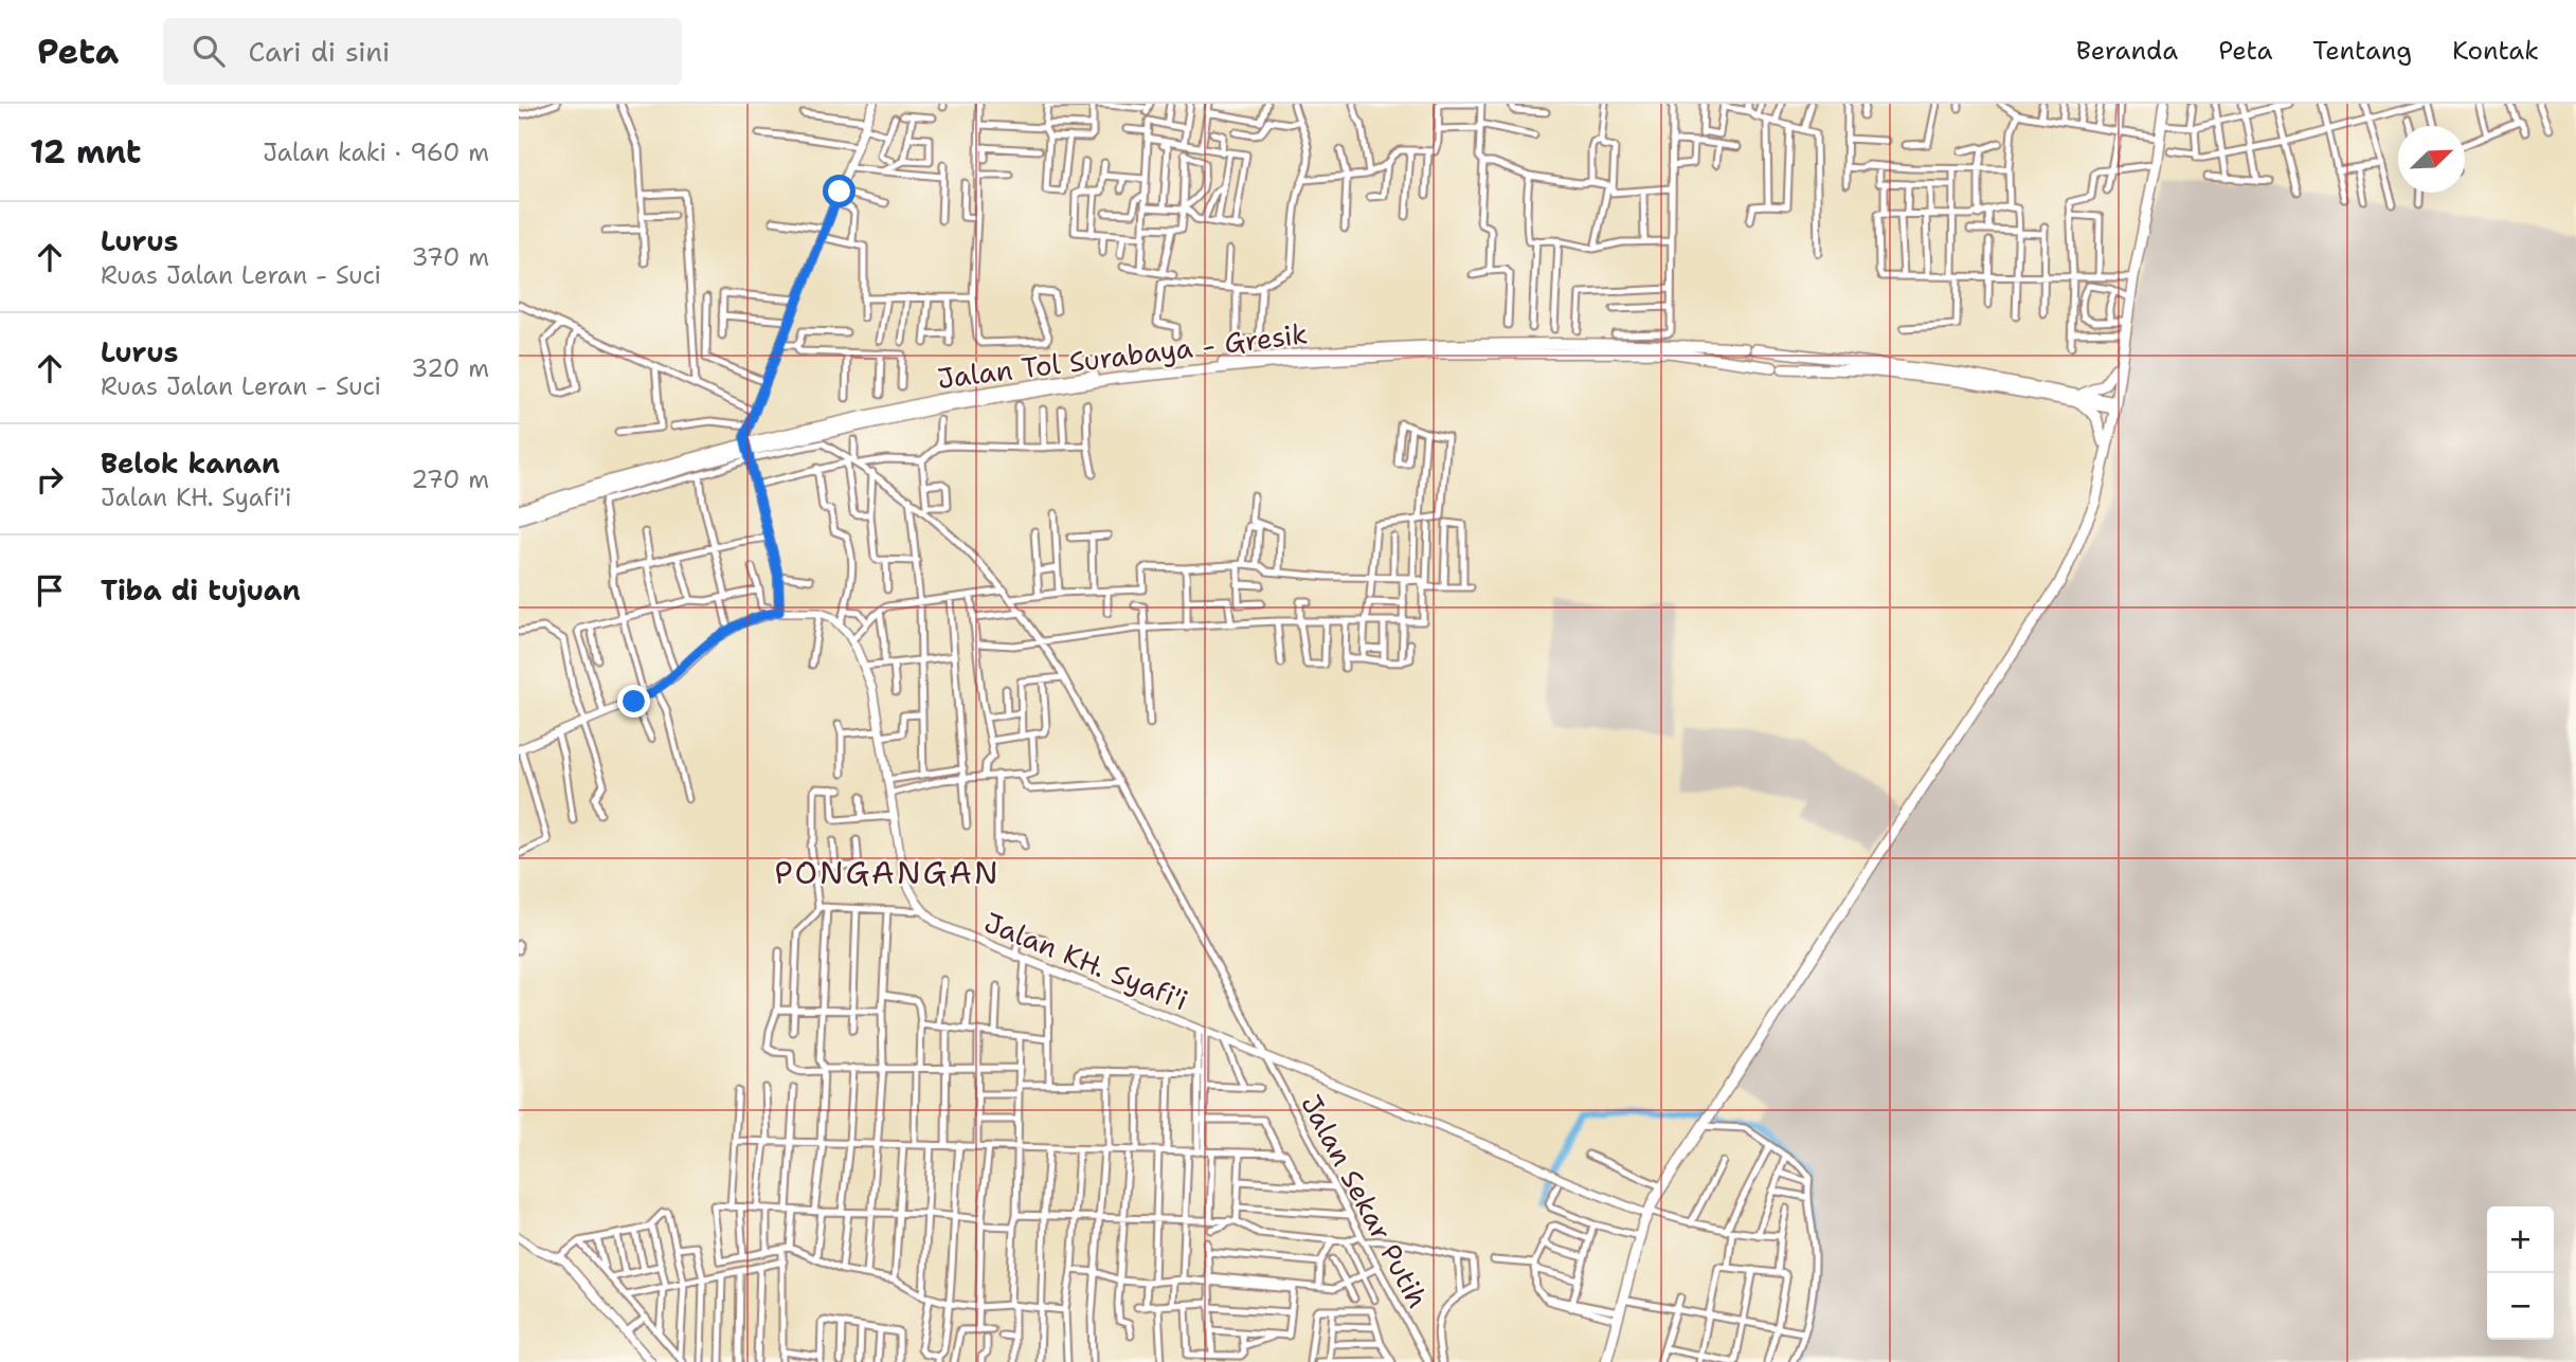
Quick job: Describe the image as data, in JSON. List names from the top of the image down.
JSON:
{
  "streets": {
    "highway": ["Jalan Tol Surabaya - Gresik"],
    "main road": ["Jalan KH. Syafi'i"],
    "street": ["Jalan Sekar Putih"]
  },
  "crossings": [
    ["Jalan Tol Surabaya - Gresik", "Jalan Sekar Putih"],
    ["Jalan KH. Syafi'i", "Jalan Sekar Putih"]
  ],
  "districts": ["PONGANGAN"],
  "north": "top right",
  "page": {
    "header": "Peta",
    "search": "Cari di sini",
    "nav": [
      "Beranda",
      "Peta",
      "Tentang",
      "Kontak"
    ],
    "heading": ["12 mnt", "Jalan kaki · 960 m"],
    "list": [
      ["Lurus", "Ruas Jalan Leran - Suci", "370 m"],
      ["Lurus", "Ruas Jalan Leran - Suci", "320 m"],
      ["Belok kanan", "Jalan KH. Syafi'i", "270 m"],
      "Tiba di tujuan"
    ],
    "map_buttons": ["+", "−"]
  }
}
